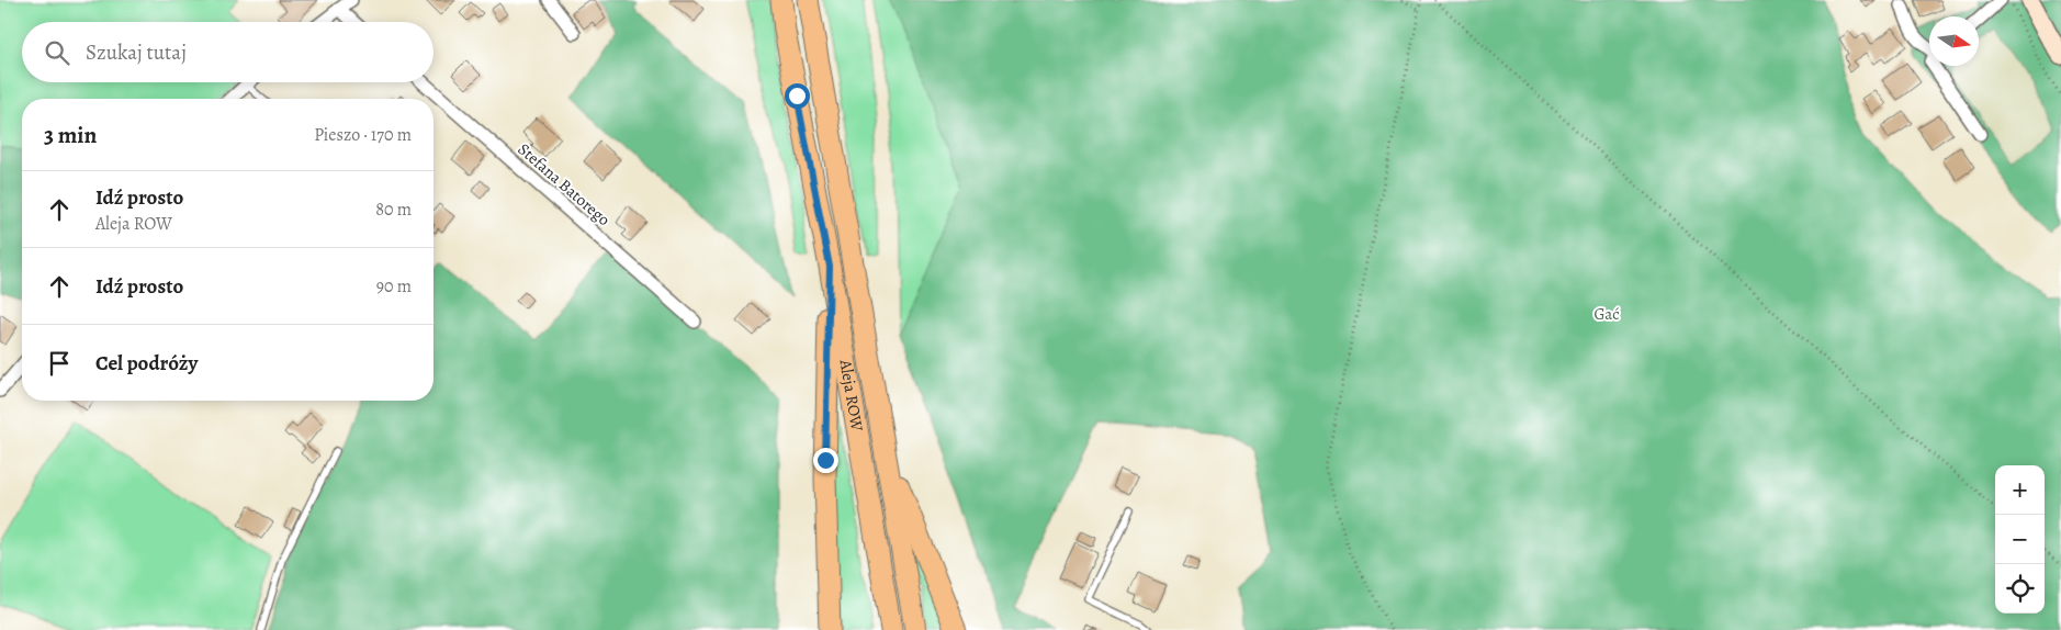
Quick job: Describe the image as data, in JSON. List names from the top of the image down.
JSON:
{
  "streets": {
    "main road": ["Aleja ROW"],
    "street": ["Stefana Batorego"]
  },
  "parks": ["Gać"],
  "north": "right",
  "page": {
    "search": "Szukaj tutaj",
    "heading": ["3 min", "Pieszo · 170 m"],
    "list": [
      ["Idź prosto", "Aleja ROW", "80 m"],
      ["Idź prosto", "90 m"],
      "Cel podróży"
    ],
    "map_buttons": ["+", "−"]
  }
}
